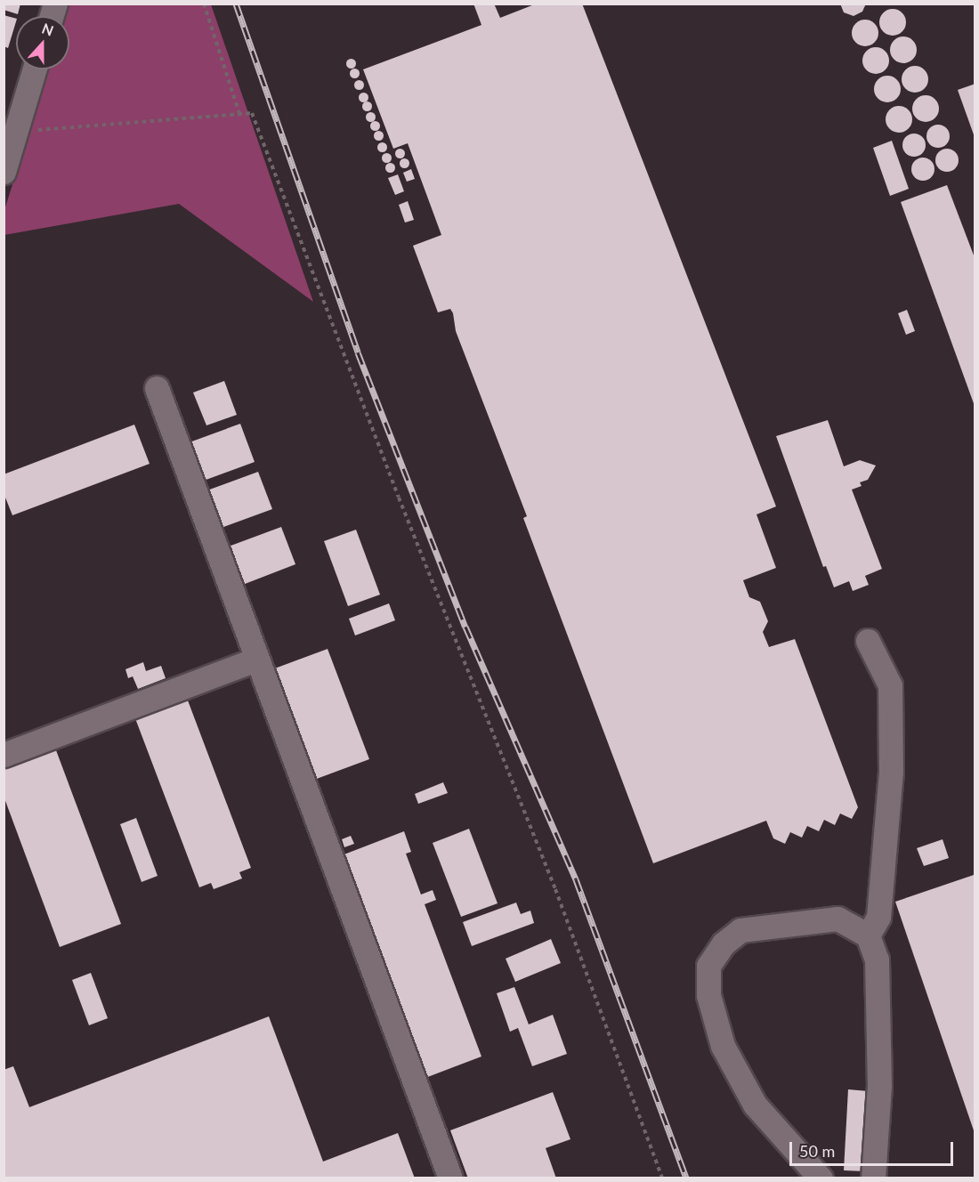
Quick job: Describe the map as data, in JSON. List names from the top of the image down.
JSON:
{
  "scale_bar": "50 m",
  "north": "top"
}
